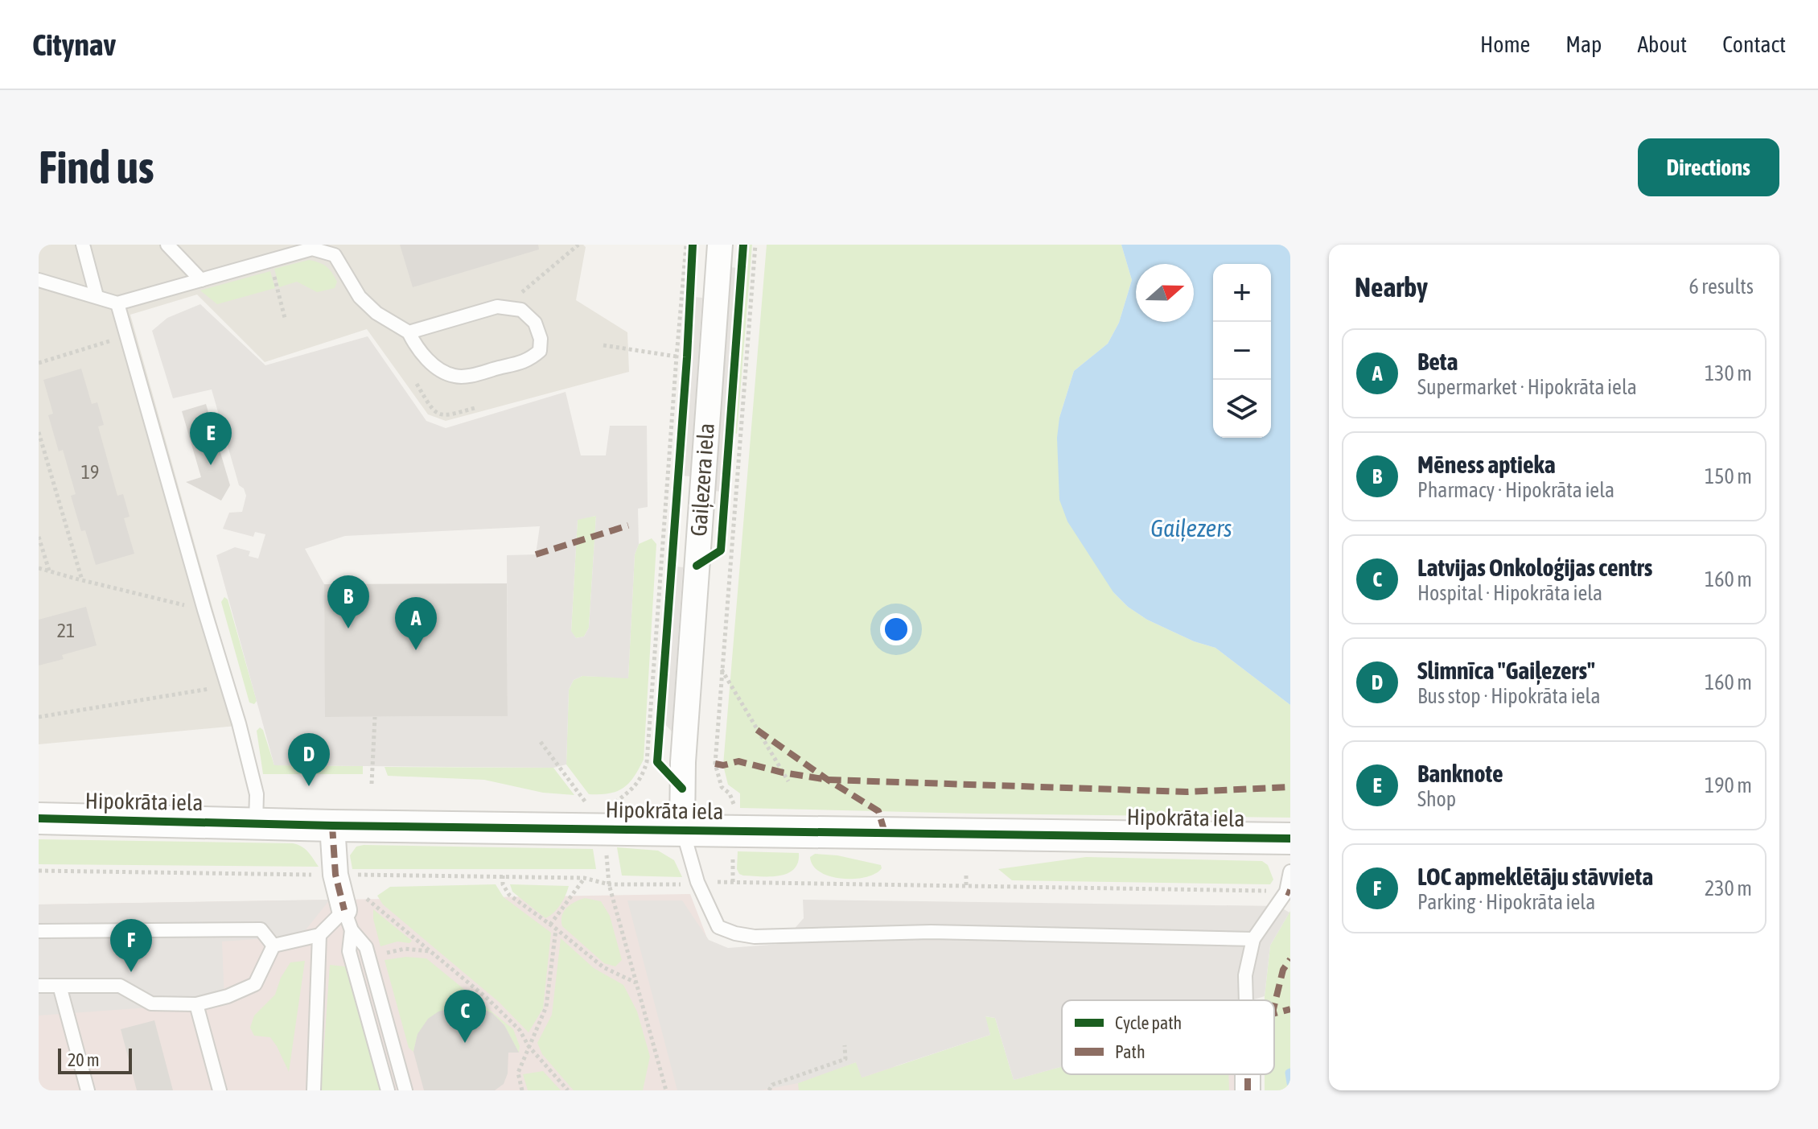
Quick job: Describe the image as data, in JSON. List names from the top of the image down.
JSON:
{
  "streets": {
    "street": ["Gaiļezera iela", "Hipokrāta iela"]
  },
  "crossings": [
    ["Gaiļezera iela", "Hipokrāta iela"]
  ],
  "water": ["Gaiļezers"],
  "house_numbers": ["19", "21"],
  "legend": ["Cycle path", "Path"],
  "scale_bar": "20 m",
  "north": "right",
  "page": {
    "header": "Citynav",
    "nav": [
      "Home",
      "Map",
      "About",
      "Contact"
    ],
    "buttons": "Directions",
    "title": "Find us",
    "heading": ["Nearby", "6 results"],
    "map_buttons": ["+", "−"],
    "list": [
      {
        "mark": "A",
        "name": "Beta",
        "note": "Supermarket · Hipokrāta iela",
        "value": "130 m"
      },
      {
        "mark": "B",
        "name": "Mēness aptieka",
        "note": "Pharmacy · Hipokrāta iela",
        "value": "150 m"
      },
      {
        "mark": "C",
        "name": "Latvijas Onkoloģijas centrs",
        "note": "Hospital · Hipokrāta iela",
        "value": "160 m"
      },
      {
        "mark": "D",
        "name": "Slimnīca \"Gaiļezers\"",
        "note": "Bus stop · Hipokrāta iela",
        "value": "160 m"
      },
      {
        "mark": "E",
        "name": "Banknote",
        "note": "Shop",
        "value": "190 m"
      },
      {
        "mark": "F",
        "name": "LOC apmeklētāju stāvvieta",
        "note": "Parking · Hipokrāta iela",
        "value": "230 m"
      }
    ],
    "pins": [
      "E",
      "B",
      "A",
      "D",
      "F",
      "C"
    ],
    "scale": "20 m"
  }
}
